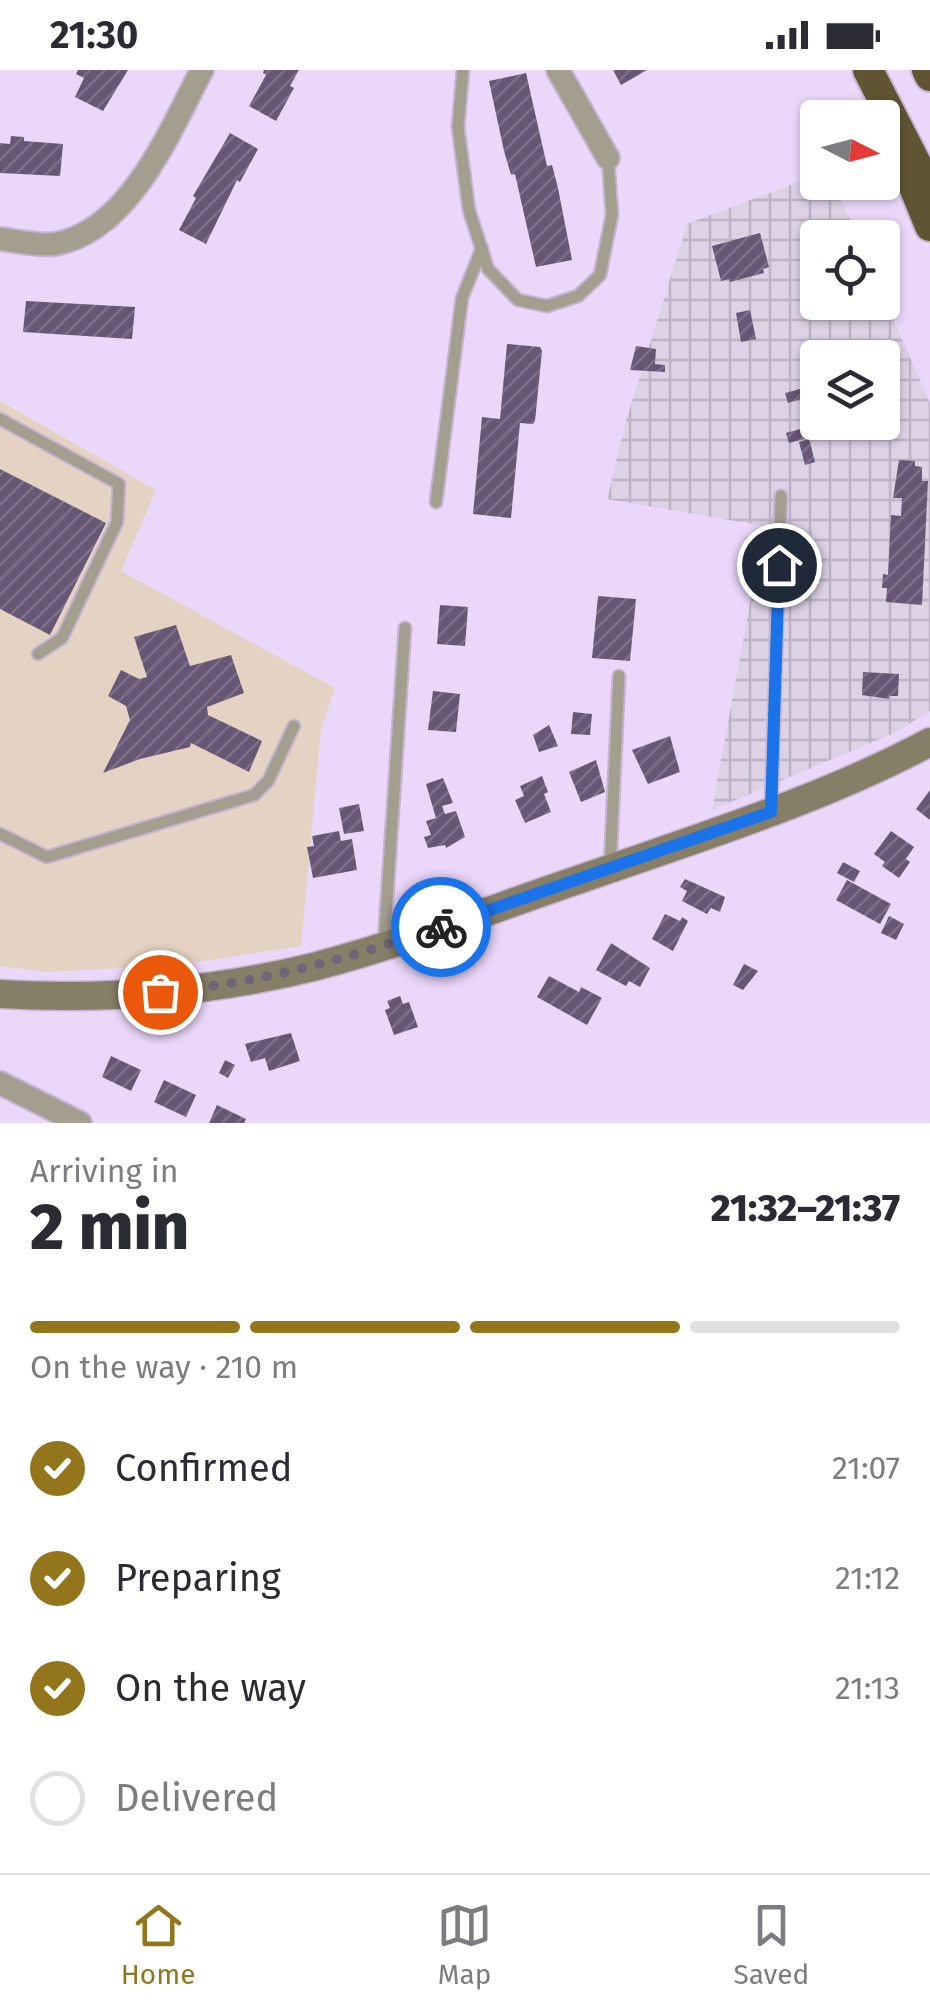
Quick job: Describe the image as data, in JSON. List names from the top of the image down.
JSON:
{
  "north": "right",
  "page": {
    "status": "21:30",
    "heading": ["2 min", "Arriving in", "21:32–21:37"],
    "bar": "On the way · 210 m",
    "list": [
      ["Confirmed", "21:07"],
      ["Preparing", "21:12"],
      ["On the way", "21:13"],
      "Delivered"
    ],
    "tabs": ["Home", "Map", "Saved"]
  }
}
